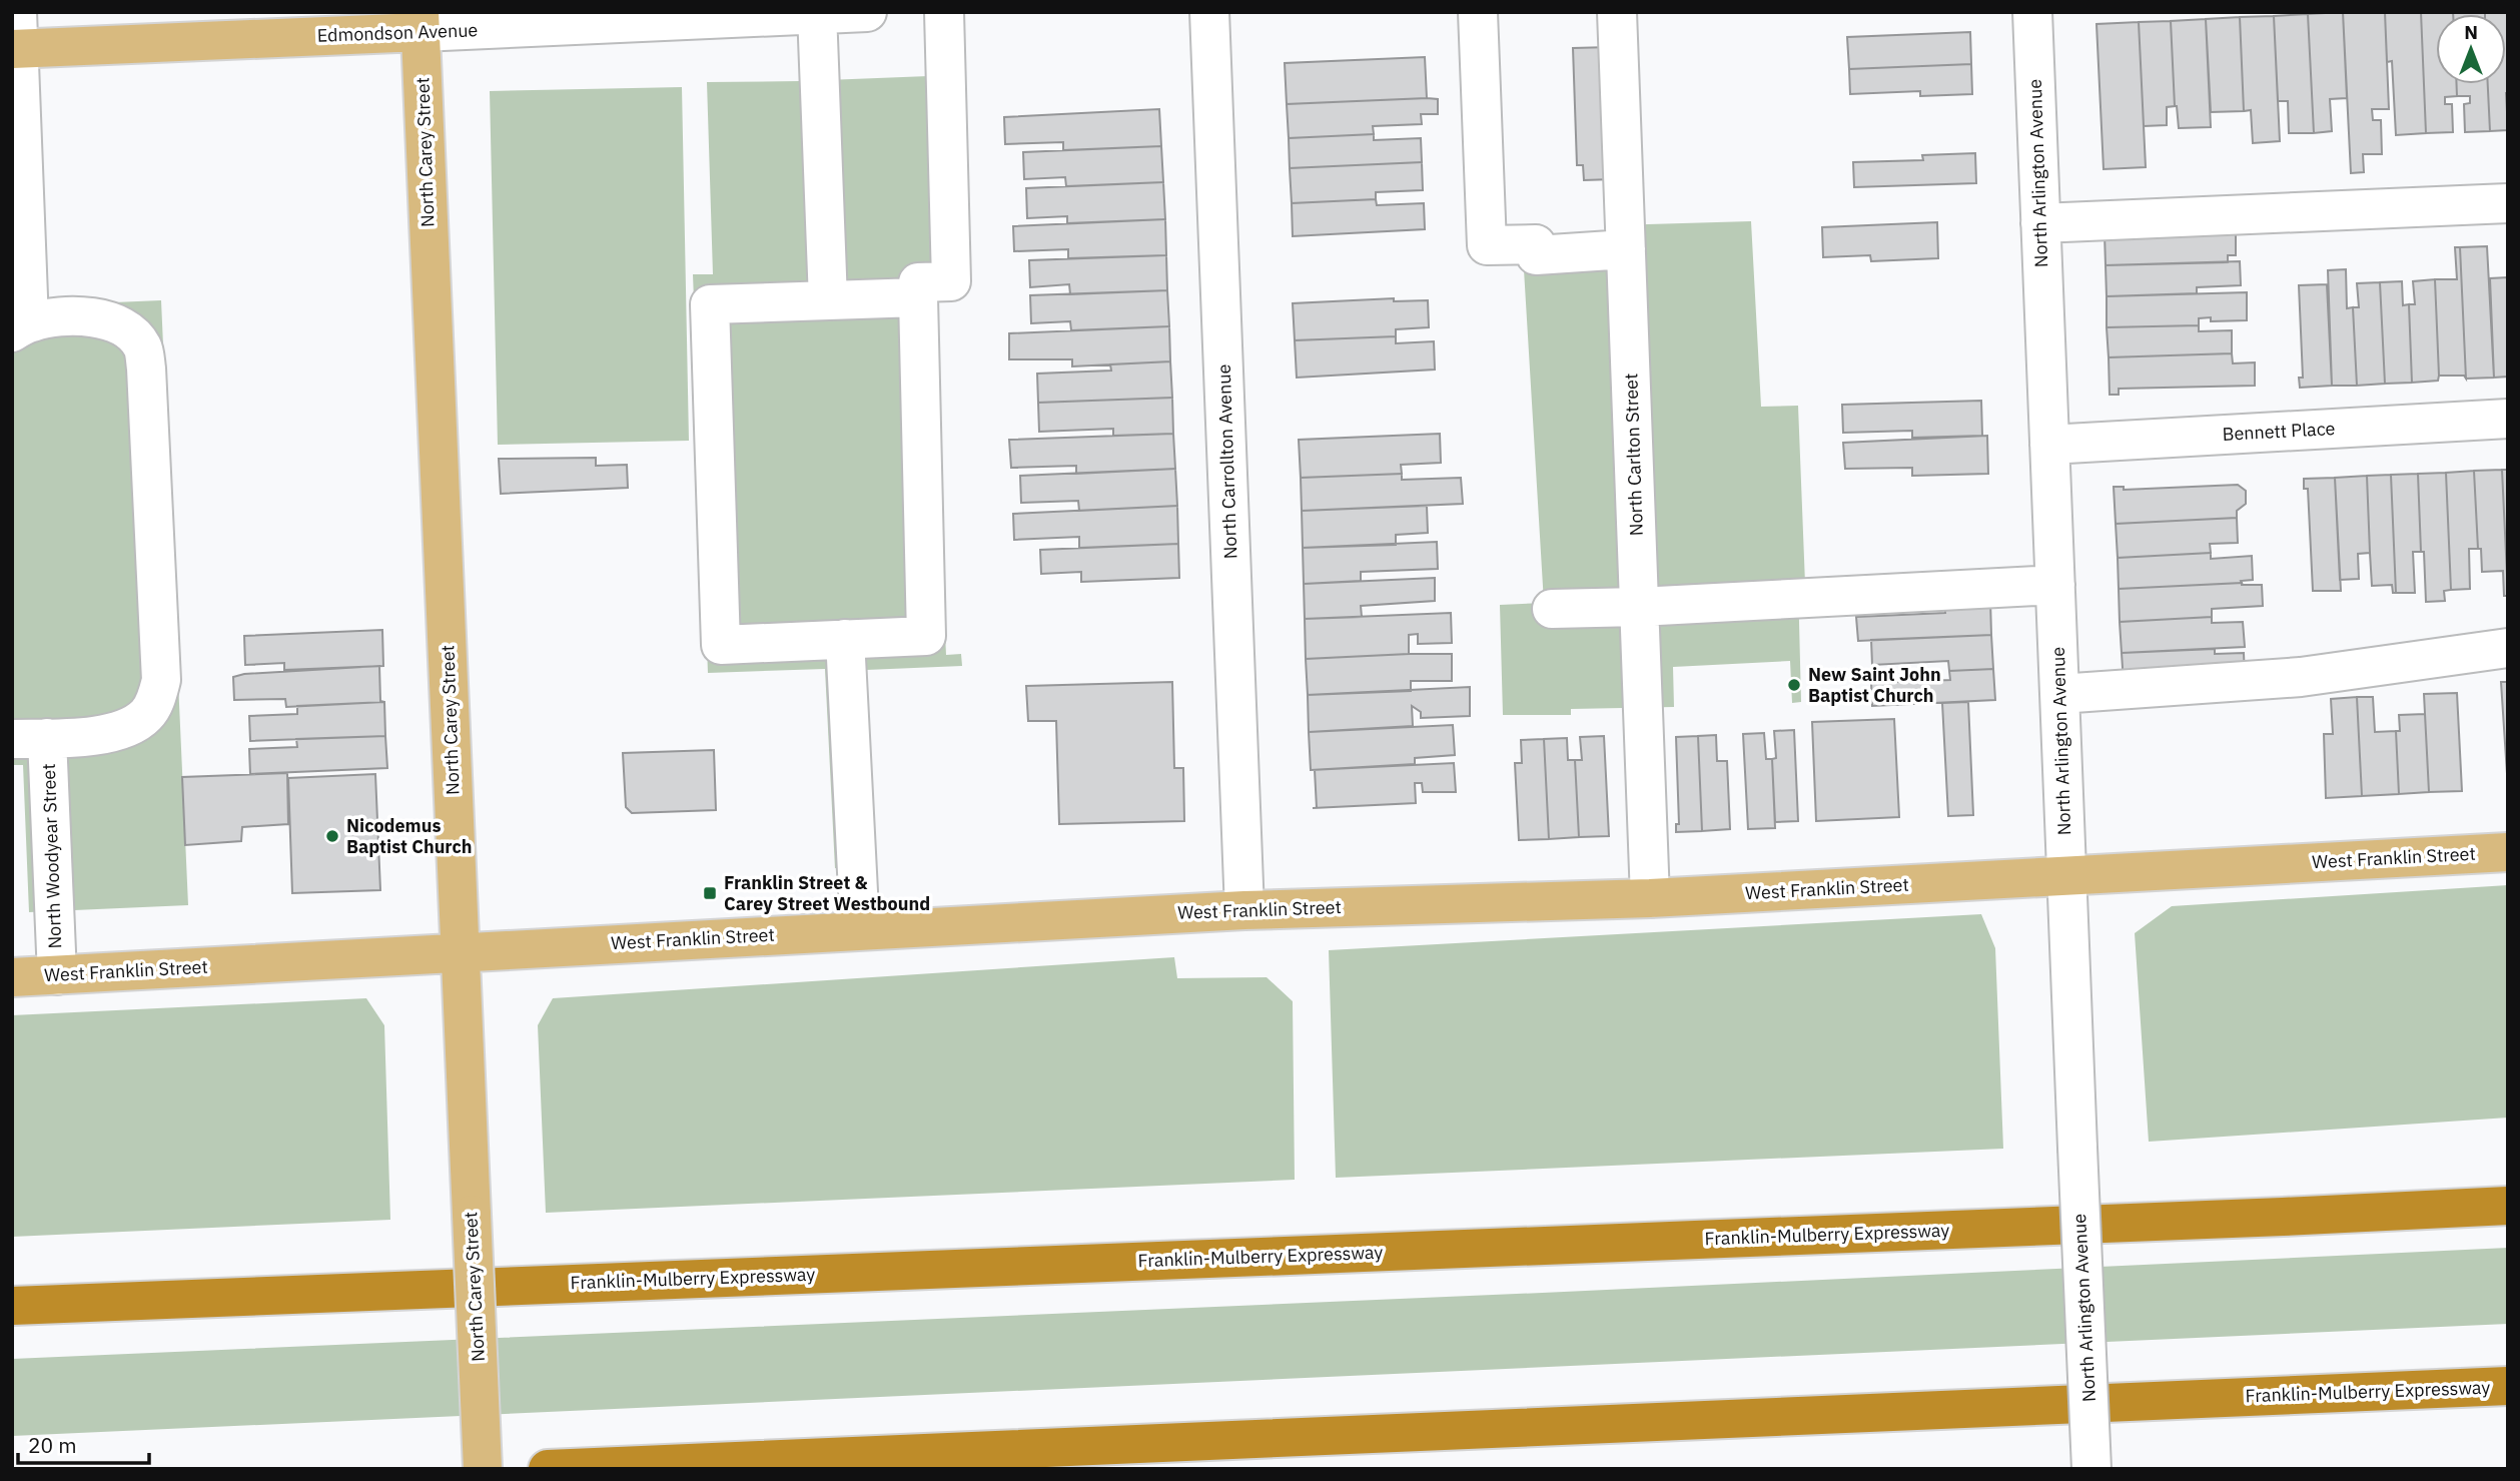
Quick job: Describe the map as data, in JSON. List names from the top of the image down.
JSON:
{
  "streets": {
    "highway": ["Franklin-Mulberry Expressway"],
    "main road": ["Edmondson Avenue", "North Carey Street", "West Franklin Street"],
    "street": [
      "North Arlington Avenue",
      "Bennett Place",
      "North Carlton Street",
      "North Carrollton Avenue",
      "North Woodyear Street"
    ]
  },
  "crossings": [
    ["Edmondson Avenue", "North Carey Street"],
    ["North Carey Street", "West Franklin Street"],
    ["North Arlington Avenue", "Bennett Place"],
    ["North Arlington Avenue", "West Franklin Street"],
    ["North Carlton Street", "West Franklin Street"],
    ["North Carrollton Avenue", "West Franklin Street"],
    ["North Woodyear Street", "West Franklin Street"]
  ],
  "places": {
    "other": ["New Saint John Baptist Church", "Nicodemus Baptist Church"],
    "transit": ["Franklin Street & Carey Street Westbound"]
  },
  "scale_bar": "20 m",
  "north": "top"
}
